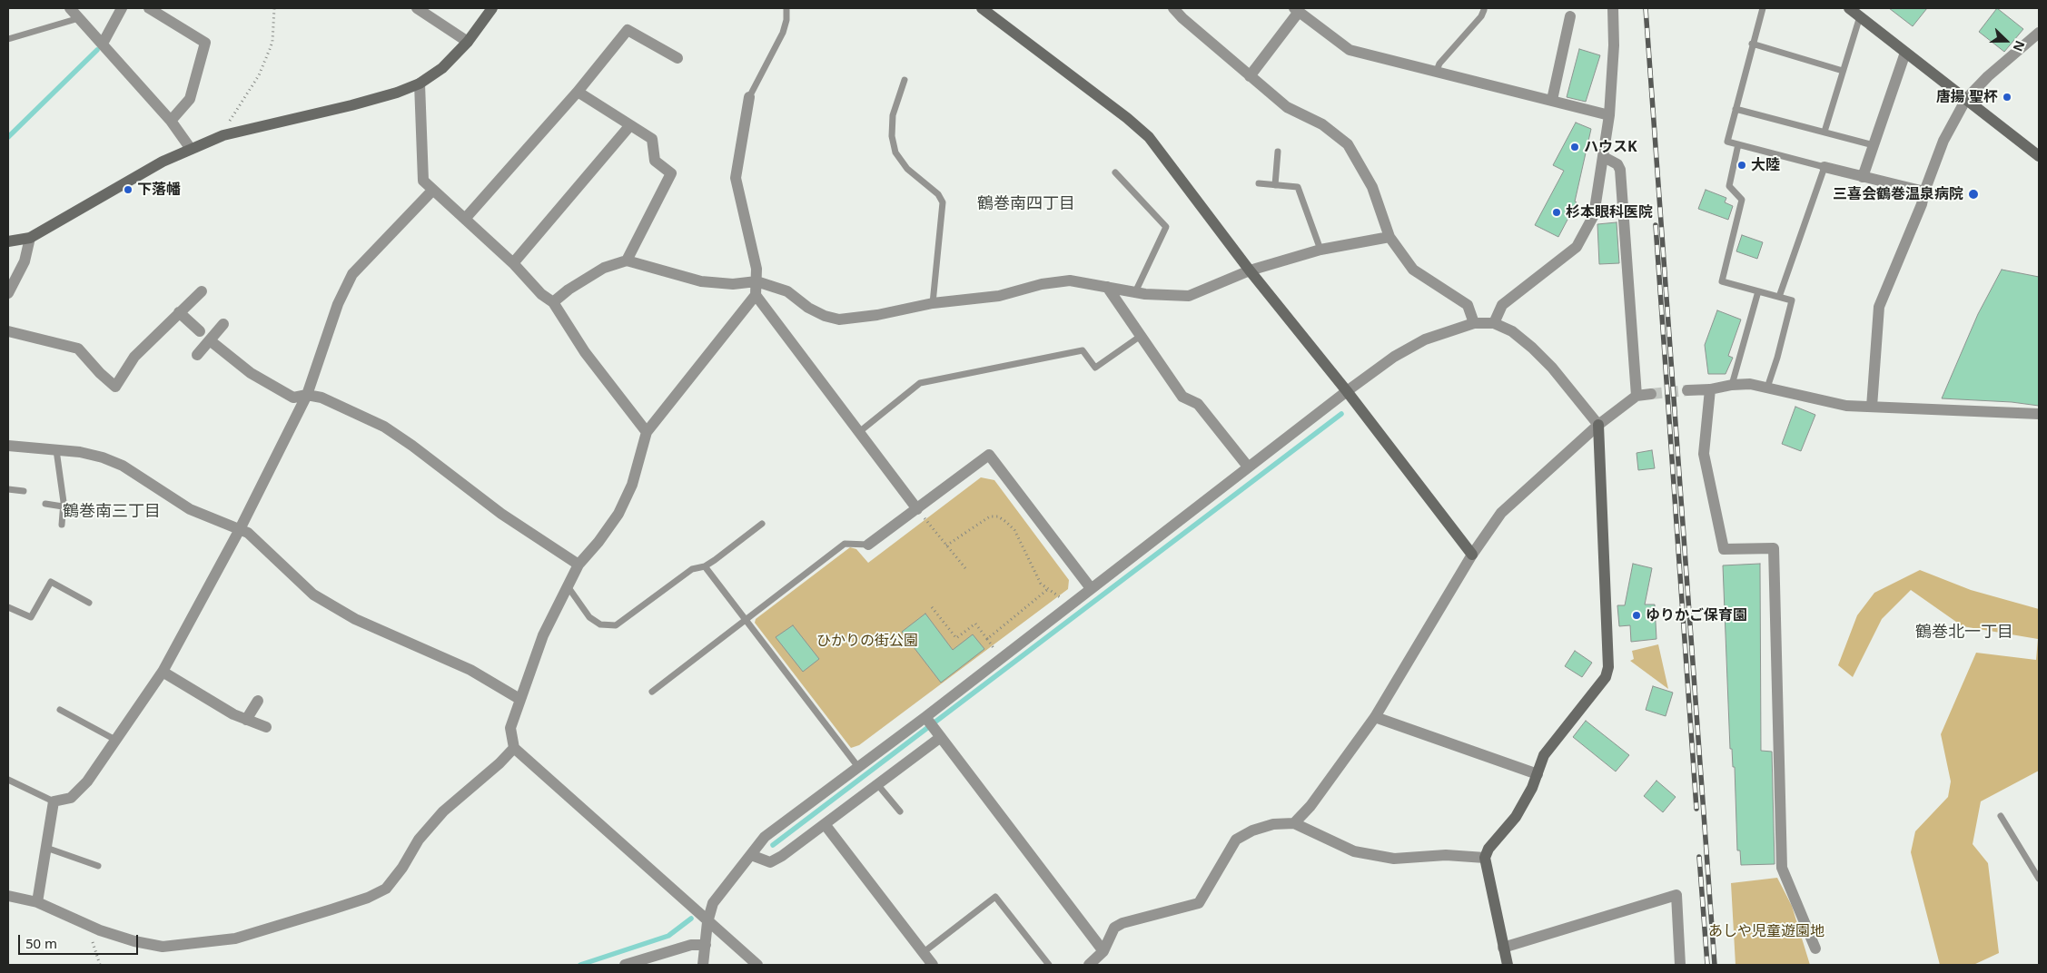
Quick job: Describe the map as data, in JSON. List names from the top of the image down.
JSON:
{
  "districts": ["鶴巻南四丁目", "鶴巻南三丁目", "鶴巻北一丁目"],
  "parks": ["ひかりの街公園", "あしや児童遊園地"],
  "places": [
    "唐揚 聖杯",
    "ハウスK",
    "大陸",
    "下落幡",
    "三喜会鶴巻温泉病院",
    "杉本眼科医院",
    "ゆりかご保育園"
  ],
  "scale_bar": "50 m",
  "north": "right"
}
